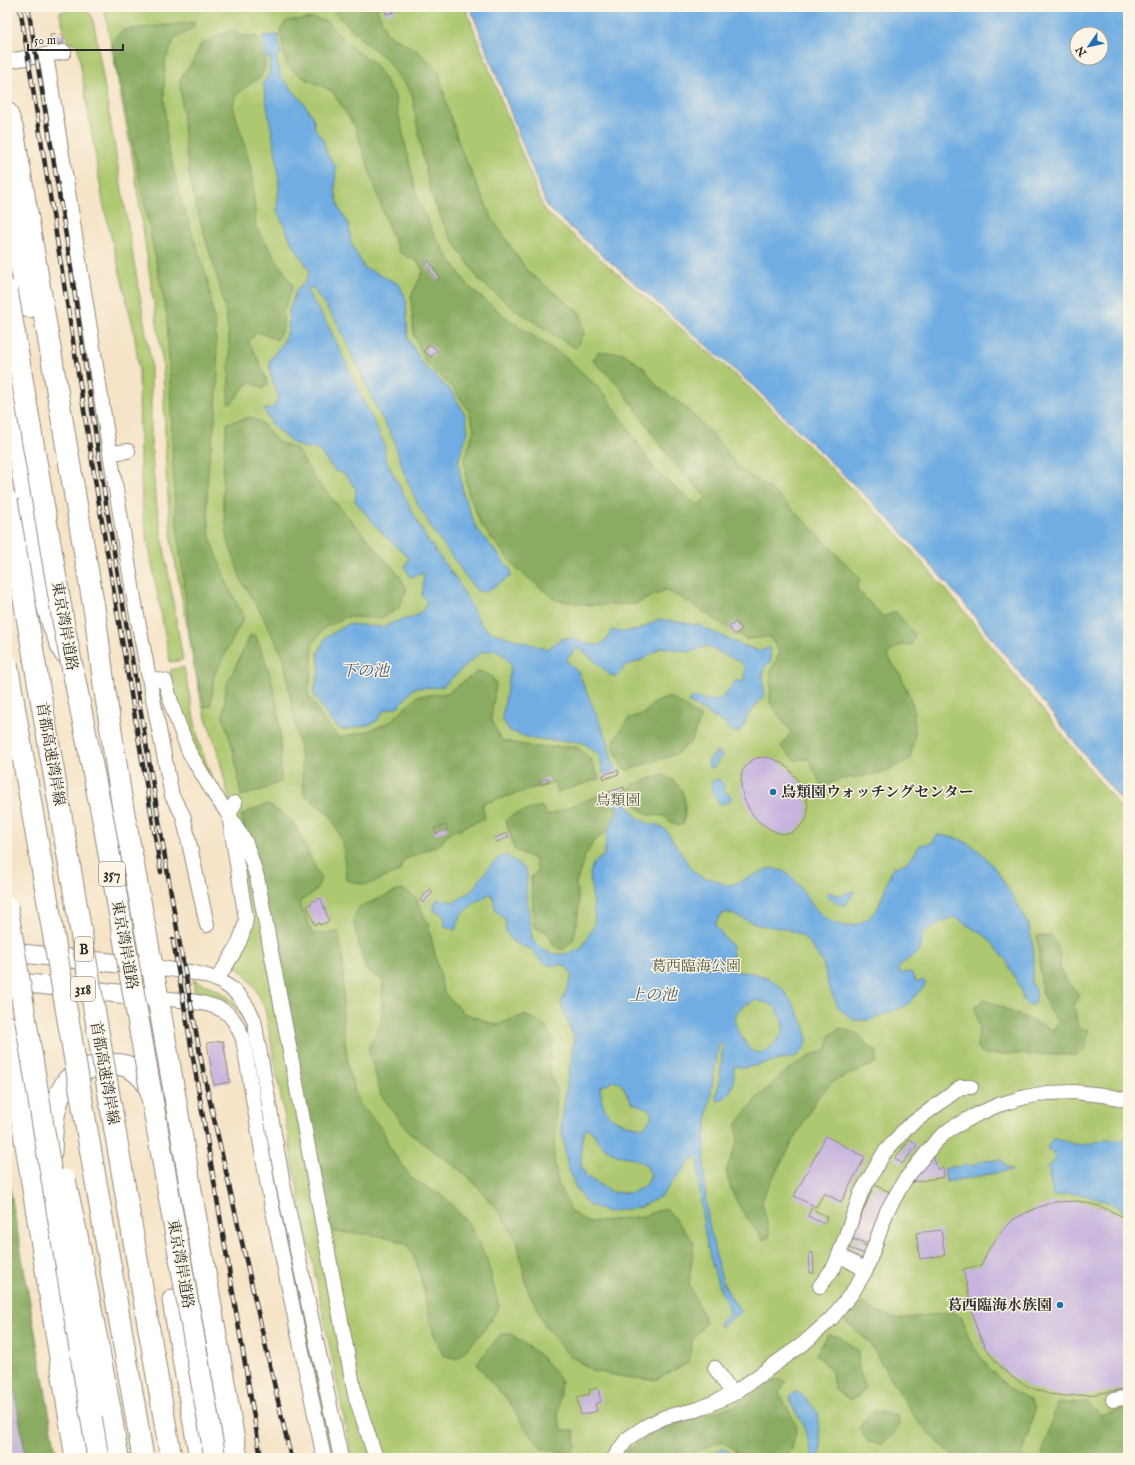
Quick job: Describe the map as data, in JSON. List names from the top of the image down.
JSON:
{
  "streets": {
    "highway": [
      "東京湾岸道路",
      "首都高速湾岸線",
      "357",
      "B"
    ],
    "main road": ["318"]
  },
  "water": ["下の池", "上の池"],
  "parks": ["鳥類園", "葛西臨海公園"],
  "places": ["鳥類園ウォッチングセンター", "葛西臨海水族園"],
  "scale_bar": "50 m",
  "north": "bottom left"
}
